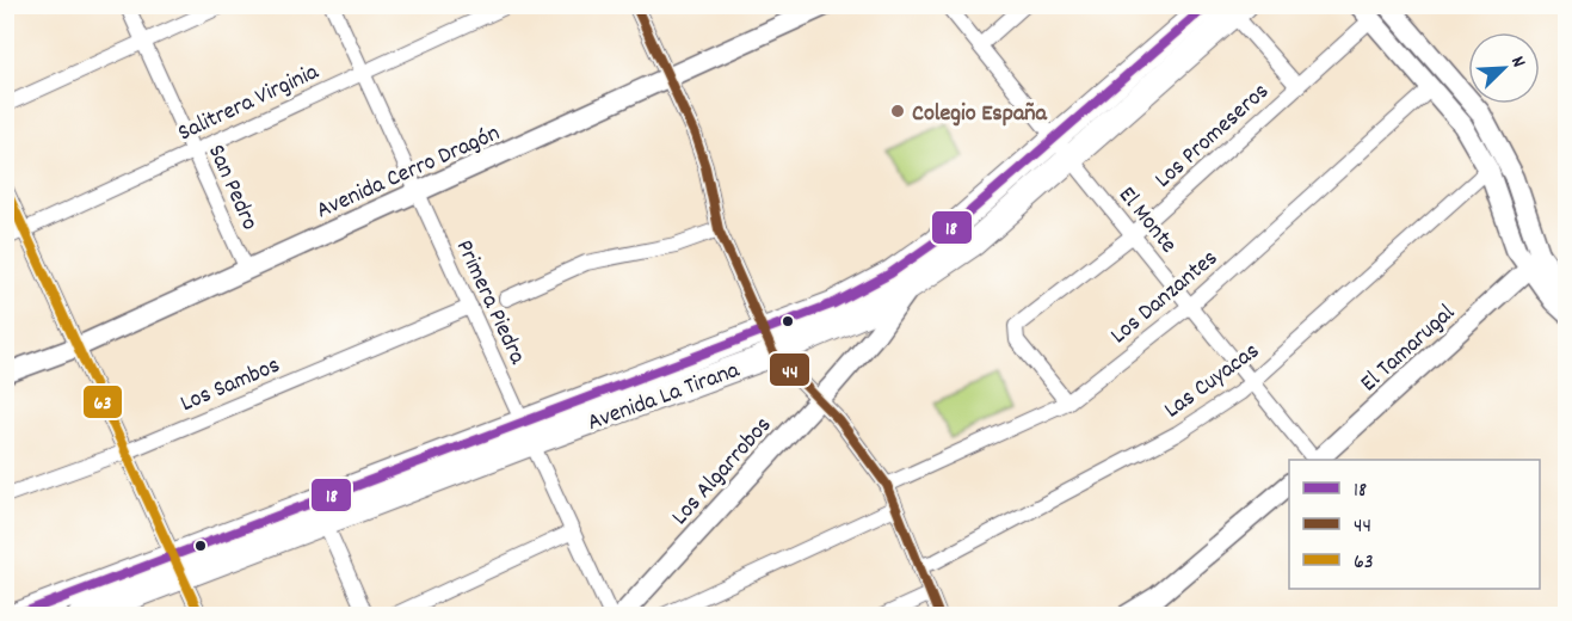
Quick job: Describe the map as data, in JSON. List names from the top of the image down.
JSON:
{
  "streets": {
    "highway": ["Avenida La Tirana"],
    "street": [
      "Salitrera Virginia",
      "Los Promeseros",
      "Avenida Cerro Dragón",
      "San Pedro",
      "El Monte",
      "Los Danzantes",
      "Primera Piedra",
      "El Tamarugal",
      "Las Cuyacas",
      "Los Sambos",
      "Los Algarrobos"
    ]
  },
  "crossings": [
    ["Salitrera Virginia", "San Pedro"],
    ["Salitrera Virginia", "Primera Piedra"],
    ["Los Promeseros", "El Monte"],
    ["Los Promeseros", "Los Danzantes"],
    ["Avenida Cerro Dragón", "San Pedro"],
    ["Avenida Cerro Dragón", "Primera Piedra"],
    ["El Monte", "Los Danzantes"],
    ["El Monte", "Las Cuyacas"],
    ["El Monte", "Avenida La Tirana"],
    ["Primera Piedra", "Los Sambos"],
    ["Primera Piedra", "Avenida La Tirana"],
    ["Avenida La Tirana", "Los Algarrobos"]
  ],
  "places": ["Colegio España"],
  "lines": ["transit line 18", "transit line 44", "transit line 63"],
  "legend": ["18", "44", "63"],
  "north": "top right"
}
